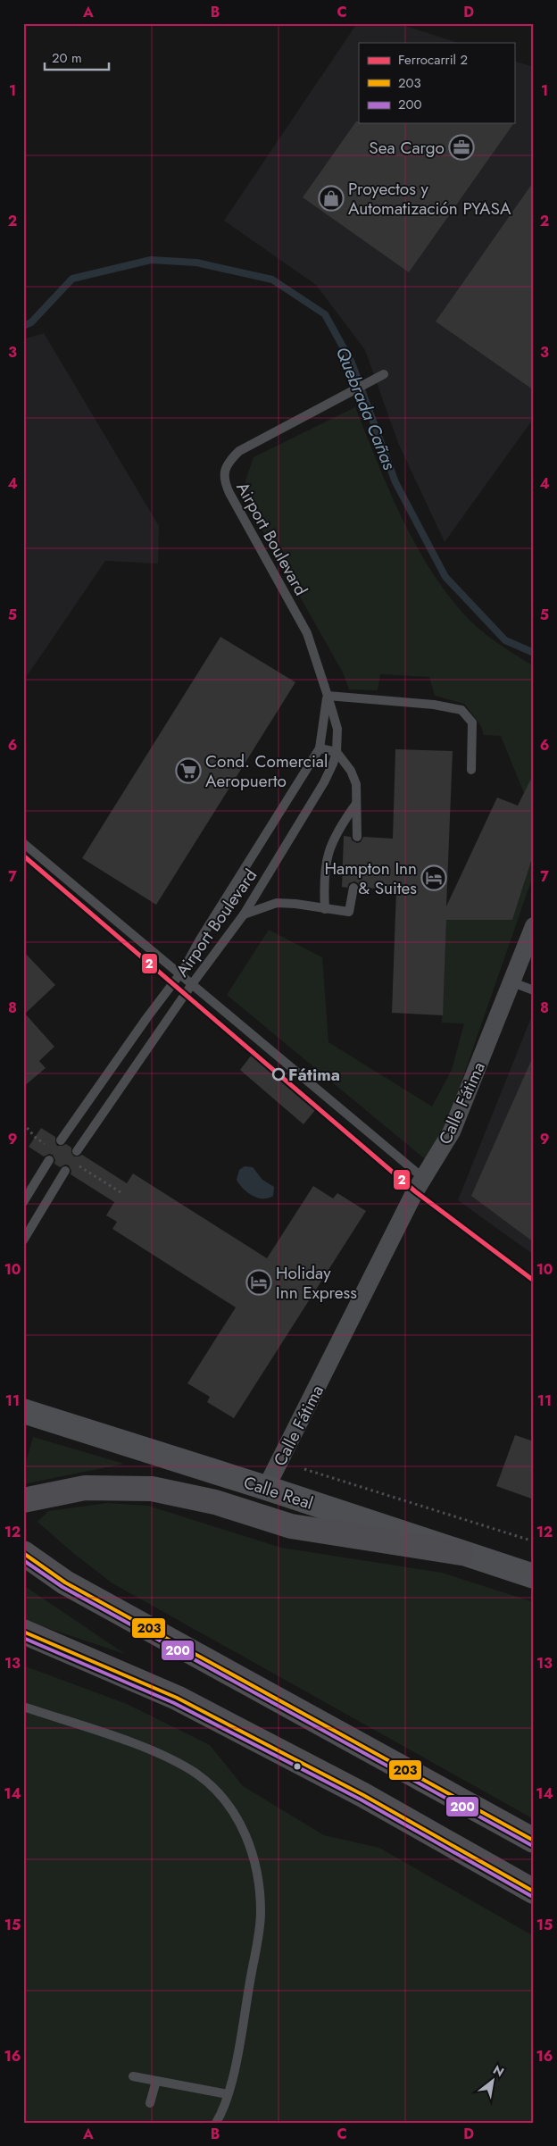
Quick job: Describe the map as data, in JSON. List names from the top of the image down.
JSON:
{
  "streets": {
    "main road": ["Calle Real"],
    "street": ["Calle Fátima"],
    "lane": ["Airport Boulevard"]
  },
  "crossings": [
    ["Calle Fátima", "Calle Real"]
  ],
  "water": ["Quebrada Cañas"],
  "places": {
    "office": ["Sea Cargo"],
    "shop": ["Proyectos y Automatización PYASA"],
    "supermarket": ["Cond. Comercial Aeropuerto"],
    "hotel": ["Hampton Inn & Suites", "Holiday Inn Express"],
    "other": ["Fátima"]
  },
  "lines": ["rail line 2", "transit line 203", "transit line 200"],
  "legend": ["Ferrocarril 2", "203", "200"],
  "scale_bar": "20 m",
  "north": "top right",
  "grid": {
    "columns": [
      "A",
      "B",
      "C",
      "D"
    ],
    "rows": [
      "1",
      "2",
      "3",
      "4",
      "5",
      "6",
      "7",
      "8",
      "9",
      "10",
      "11",
      "12",
      "13",
      "14",
      "15",
      "16"
    ]
  }
}
